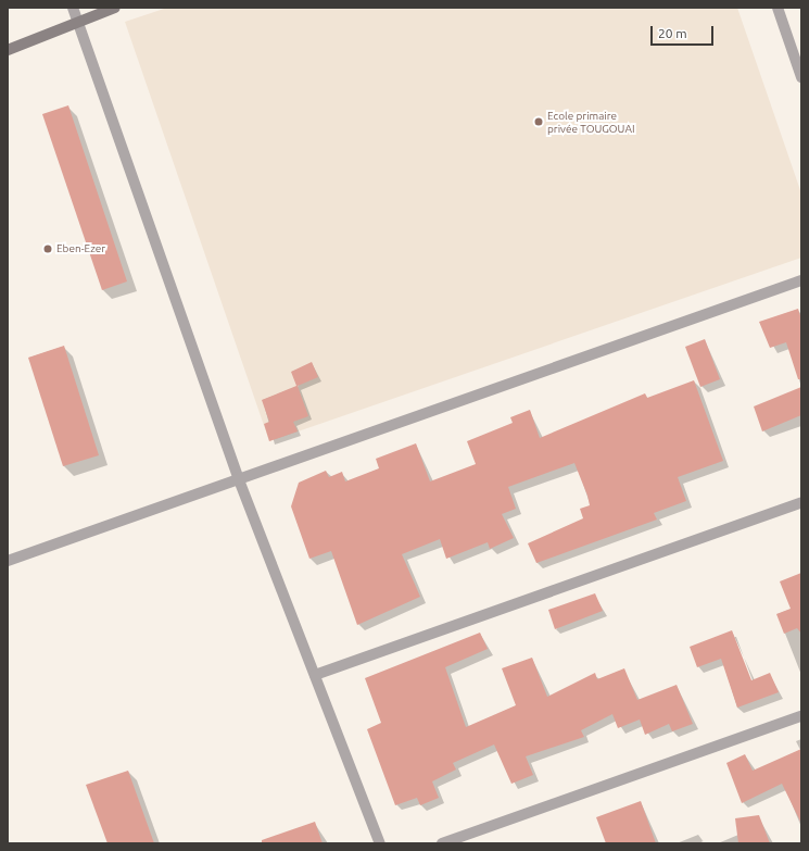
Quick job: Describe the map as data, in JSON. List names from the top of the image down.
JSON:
{
  "places": ["Ecole primaire privée TOUGOUAI", "Eben-Ezer"],
  "scale_bar": "20 m"
}
